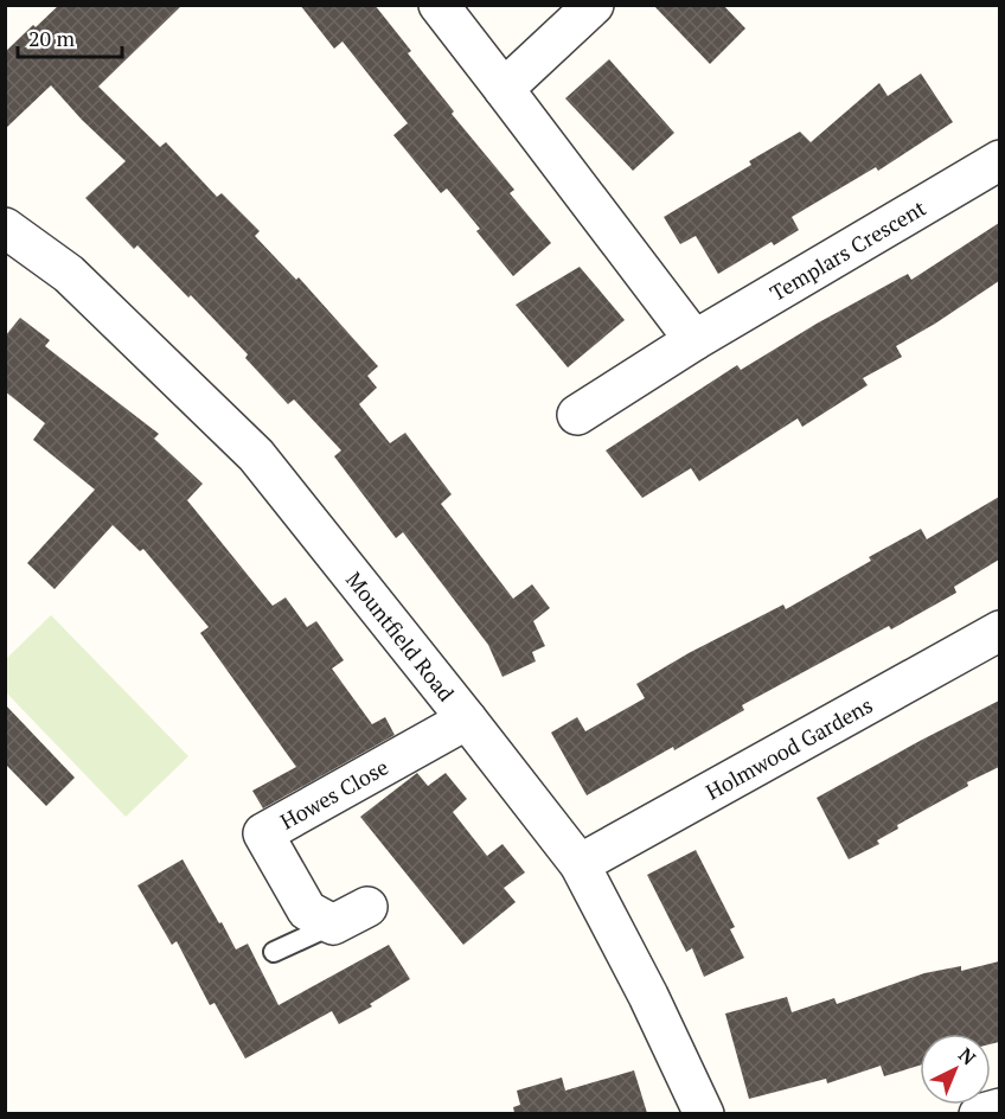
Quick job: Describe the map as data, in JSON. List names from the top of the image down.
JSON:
{
  "streets": {
    "street": [
      "Templars Crescent",
      "Mountfield Road",
      "Holmwood Gardens",
      "Howes Close"
    ]
  },
  "crossings": [
    ["Mountfield Road", "Holmwood Gardens"],
    ["Mountfield Road", "Howes Close"]
  ],
  "scale_bar": "20 m",
  "north": "top right"
}
